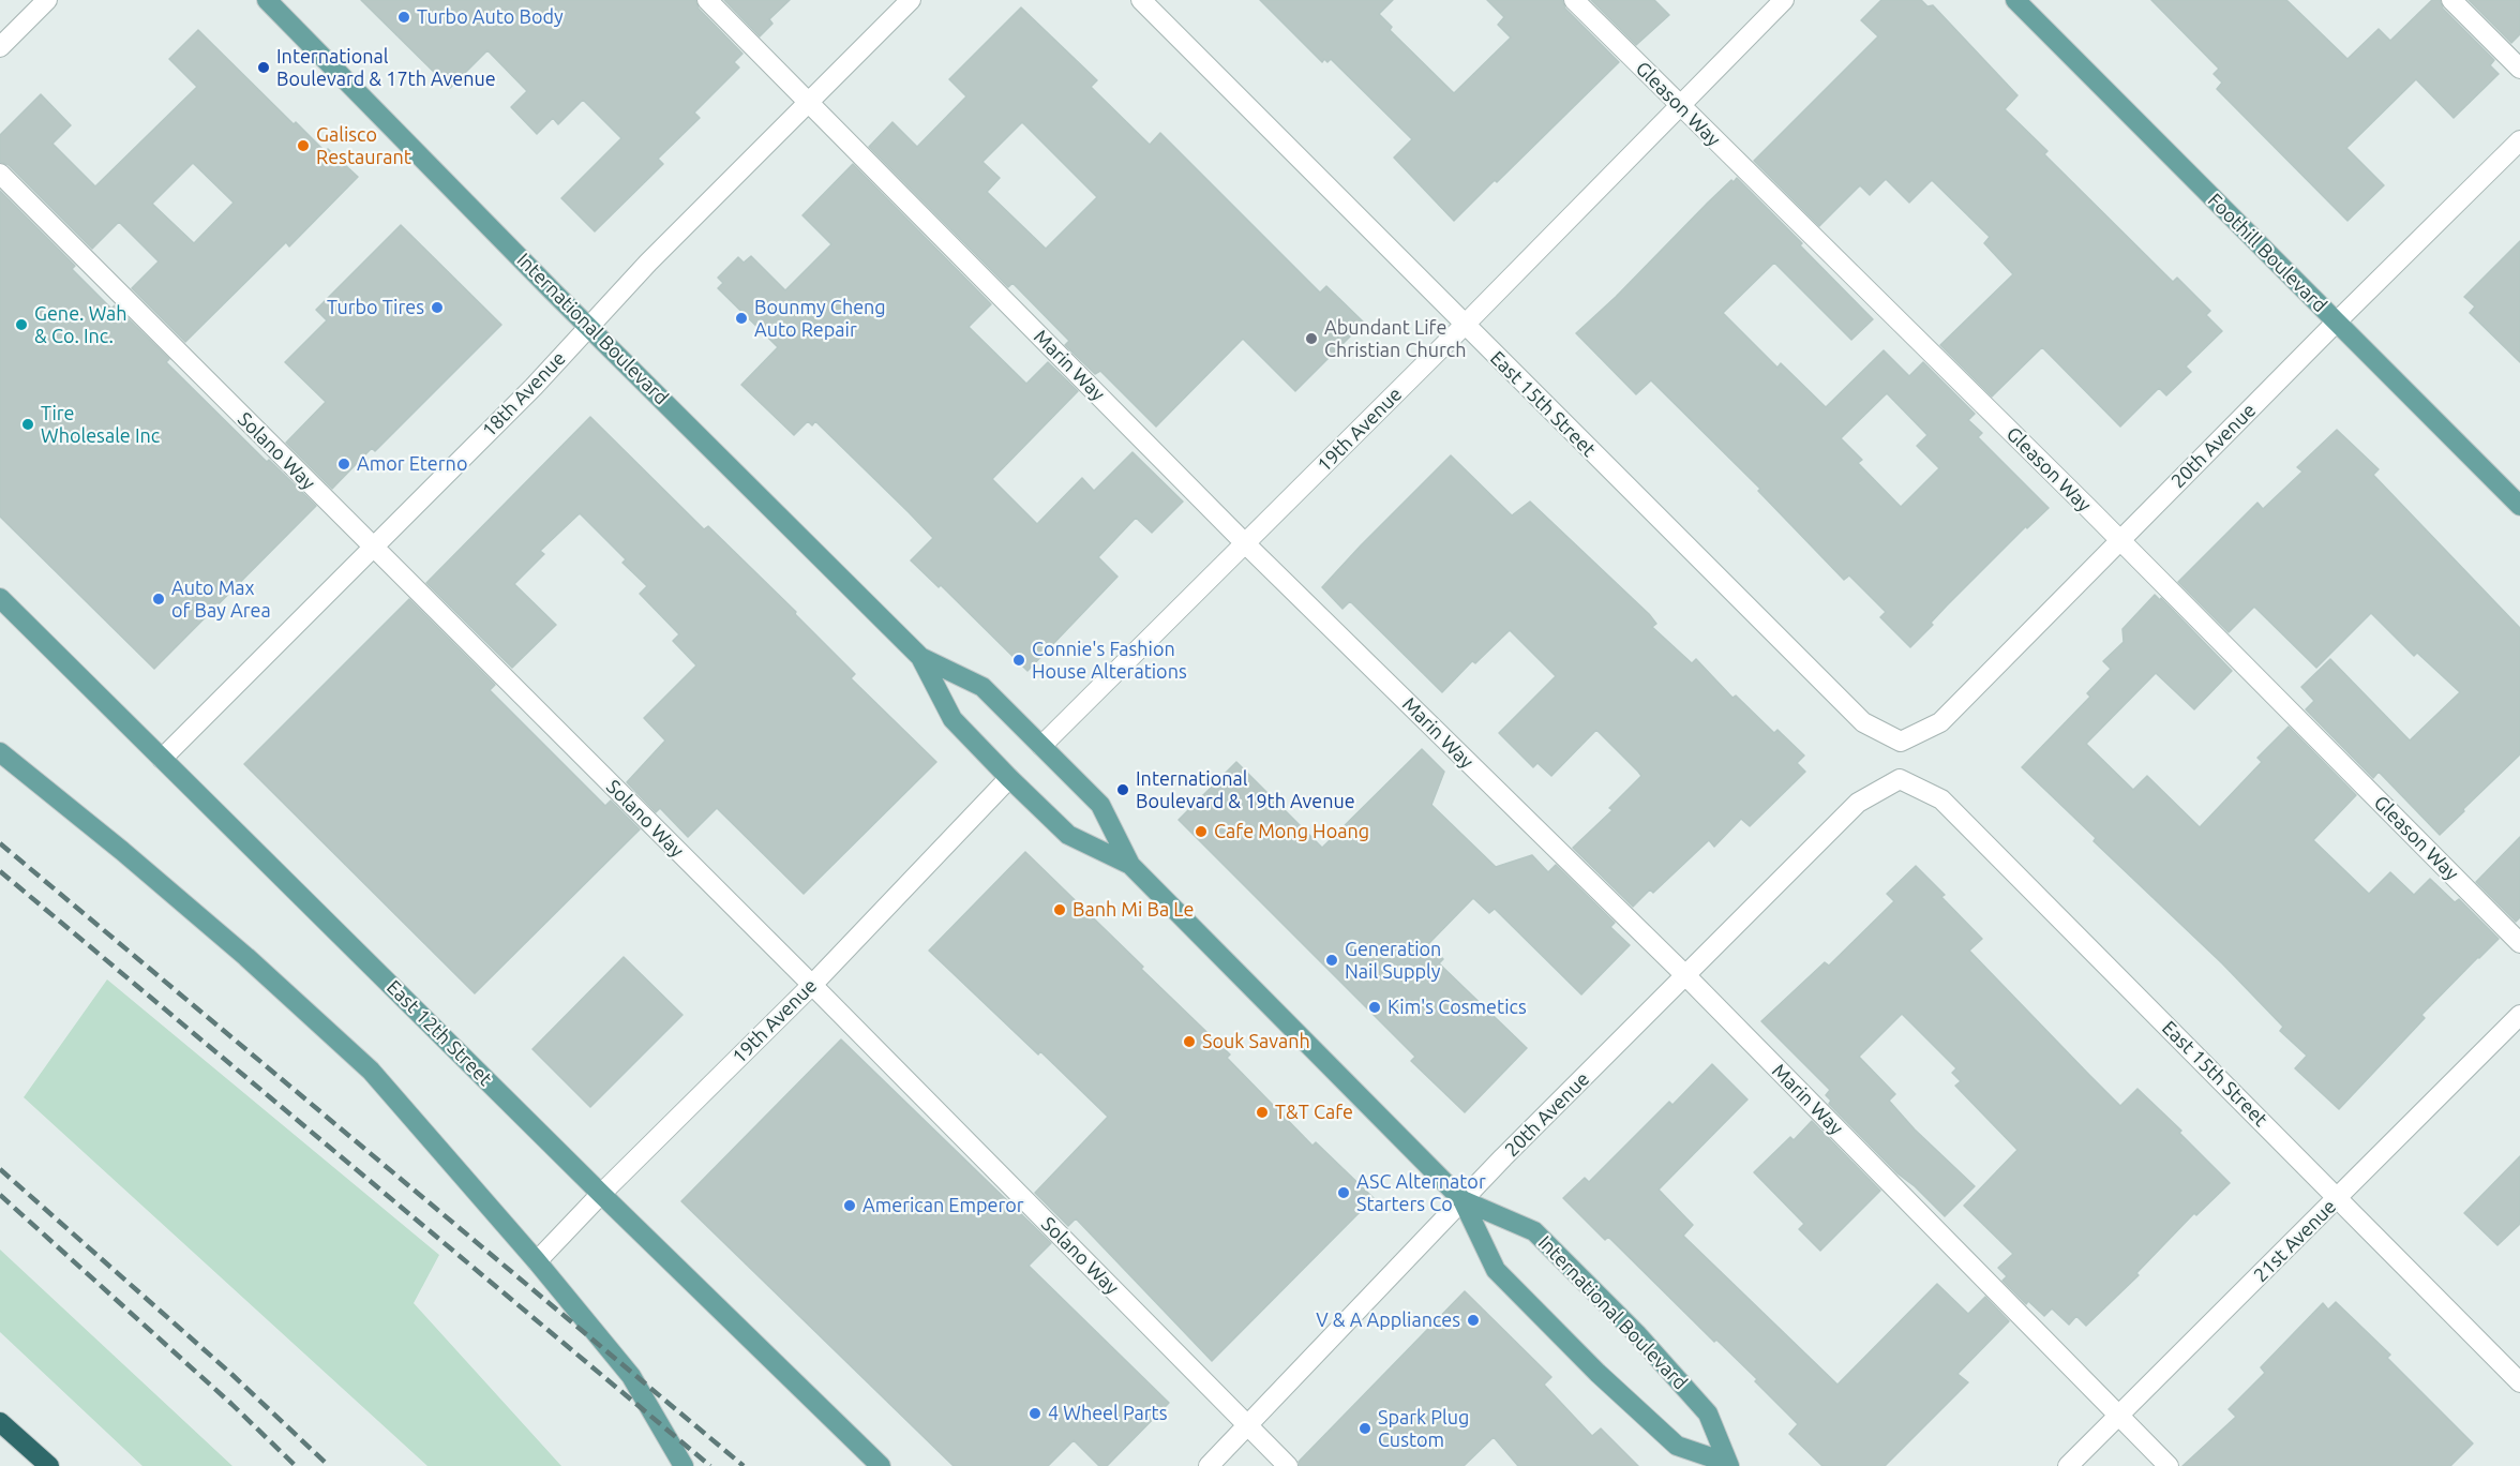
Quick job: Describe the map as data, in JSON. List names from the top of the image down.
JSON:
{
  "streets": {
    "main road": ["Foothill Boulevard", "International Boulevard", "East 12th Street"],
    "street": [
      "Gleason Way",
      "Marin Way",
      "18th Avenue",
      "East 15th Street",
      "19th Avenue",
      "20th Avenue",
      "Solano Way",
      "21st Avenue"
    ]
  },
  "crossings": [
    ["Gleason Way", "19th Avenue"],
    ["Gleason Way", "20th Avenue"],
    ["Foothill Boulevard", "20th Avenue"],
    ["International Boulevard", "18th Avenue"],
    ["International Boulevard", "19th Avenue"],
    ["International Boulevard", "20th Avenue"],
    ["Marin Way", "18th Avenue"],
    ["Marin Way", "19th Avenue"],
    ["Marin Way", "20th Avenue"],
    ["Marin Way", "21st Avenue"],
    ["18th Avenue", "Solano Way"],
    ["18th Avenue", "East 12th Street"],
    ["East 15th Street", "19th Avenue"],
    ["East 15th Street", "20th Avenue"],
    ["East 15th Street", "21st Avenue"],
    ["19th Avenue", "Solano Way"],
    ["19th Avenue", "East 12th Street"],
    ["20th Avenue", "Solano Way"]
  ],
  "places": [
    "Turbo Auto Body",
    "International Boulevard & 17th Avenue",
    "Galisco Restaurant",
    "Turbo Tires",
    "Bounmy Cheng Auto Repair",
    "Gene. Wah & Co. Inc.",
    "Abundant Life Christian Church",
    "Tire Wholesale Inc",
    "Amor Eterno",
    "Auto Max of Bay Area",
    "Connie's Fashion House Alterations",
    "International Boulevard & 19th Avenue",
    "Cafe Mong Hoang",
    "Banh Mi Ba Le",
    "Generation Nail Supply",
    "Kim's Cosmetics",
    "Souk Savanh",
    "T&T Cafe",
    "ASC Alternator Starters Co",
    "American Emperor",
    "V & A Appliances",
    "4 Wheel Parts",
    "Spark Plug Custom"
  ]
}
